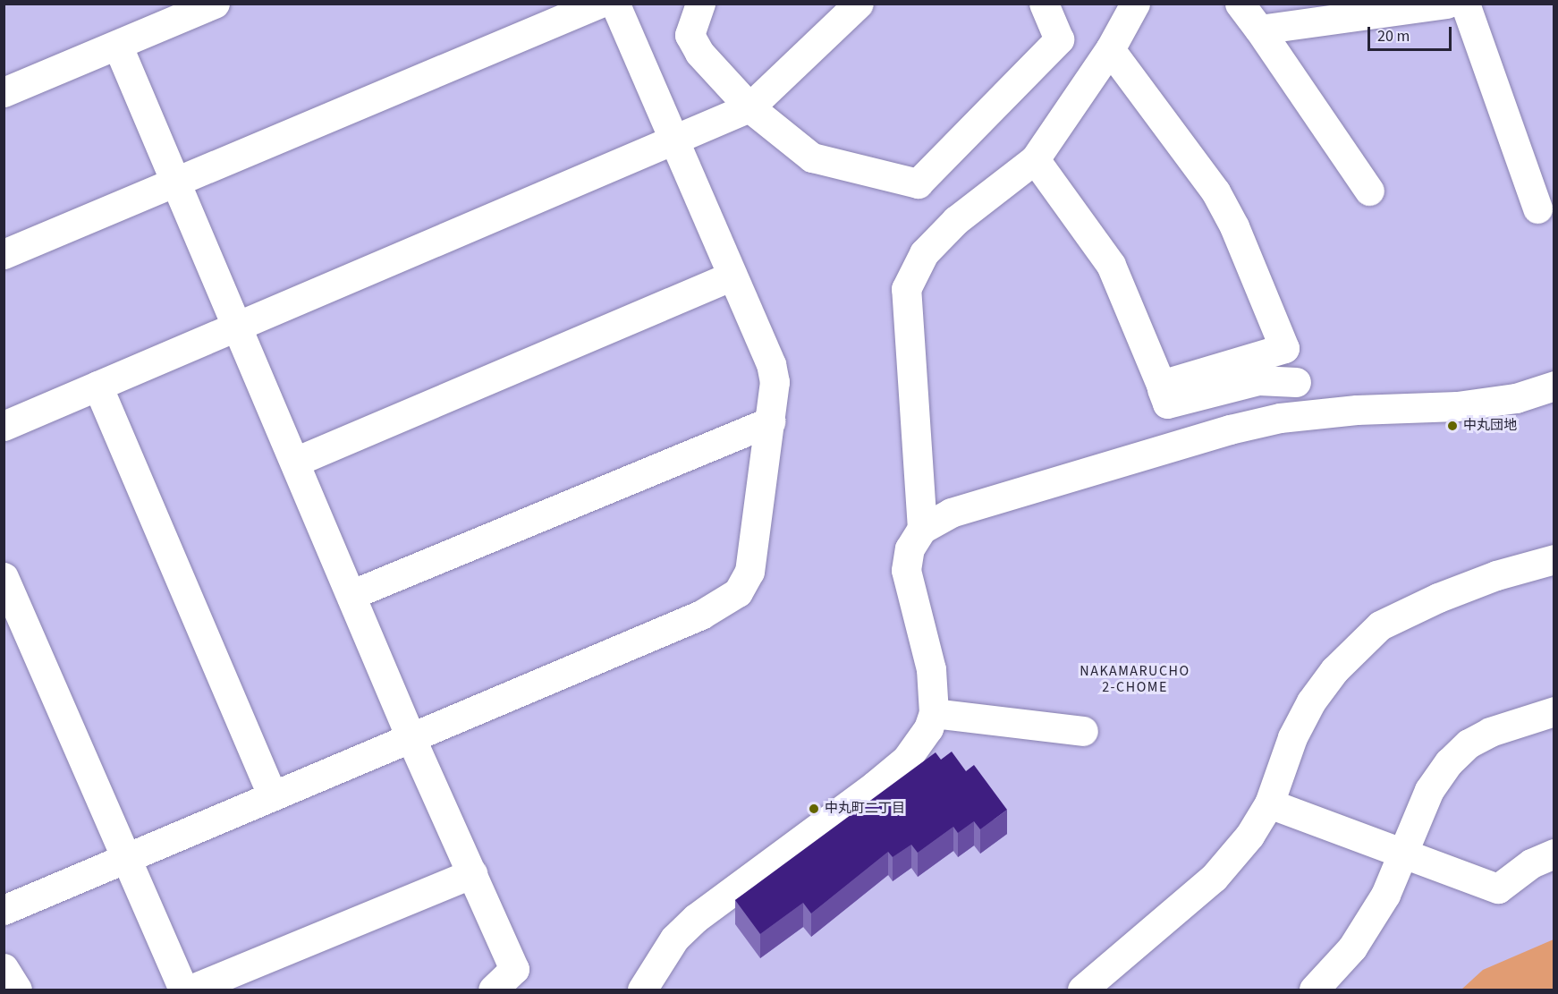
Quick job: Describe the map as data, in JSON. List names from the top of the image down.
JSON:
{
  "districts": ["NAKAMARUCHO 2-CHOME"],
  "places": ["中丸団地", "中丸町二丁目"],
  "scale_bar": "20 m"
}
